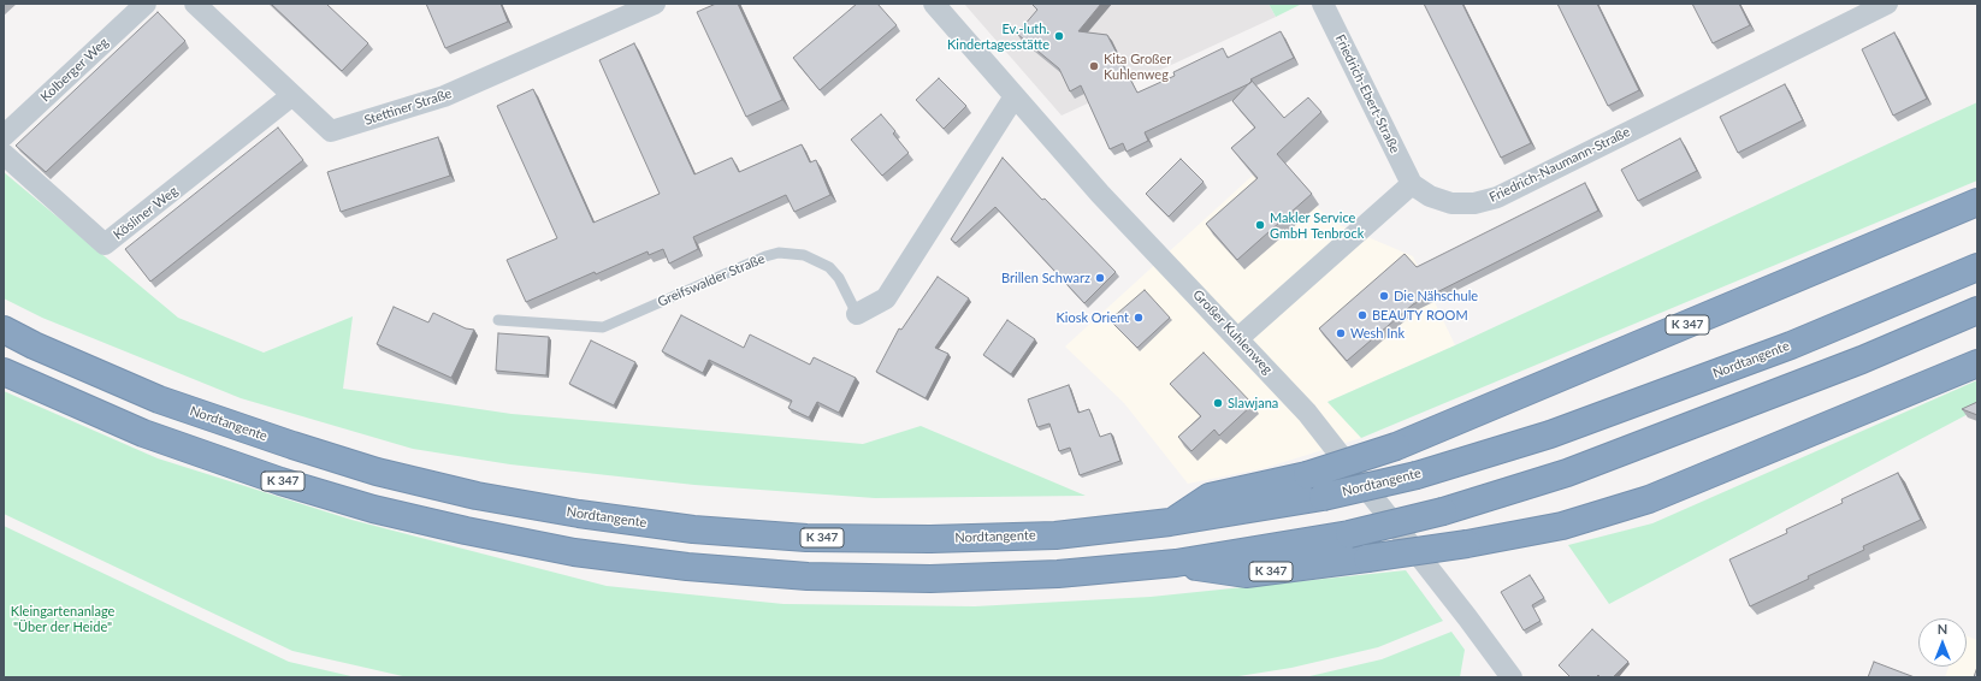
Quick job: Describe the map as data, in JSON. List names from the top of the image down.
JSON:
{
  "streets": {
    "highway": ["K 347", "Nordtangente"],
    "street": [
      "Kolberger Weg",
      "Friedrich-Ebert-Straße",
      "Stettiner Straße",
      "Friedrich-Naumann-Straße",
      "Kösliner Weg",
      "Greifswalder Straße",
      "Großer Kuhlenweg"
    ]
  },
  "crossings": [
    ["Friedrich-Ebert-Straße", "Friedrich-Naumann-Straße"],
    ["Stettiner Straße", "Kösliner Weg"],
    ["Greifswalder Straße", "Großer Kuhlenweg"],
    ["K 347", "Nordtangente"]
  ],
  "parks": ["Kleingartenanlage \"Über der Heide\""],
  "places": [
    "Ev.-luth. Kindertagesstätte",
    "Kita Großer Kuhlenweg",
    "Makler Service GmbH Tenbrock",
    "Brillen Schwarz",
    "Die Nähschule",
    "BEAUTY ROOM",
    "Kiosk Orient",
    "Wesh Ink",
    "Slawjana"
  ],
  "north": "top"
}
